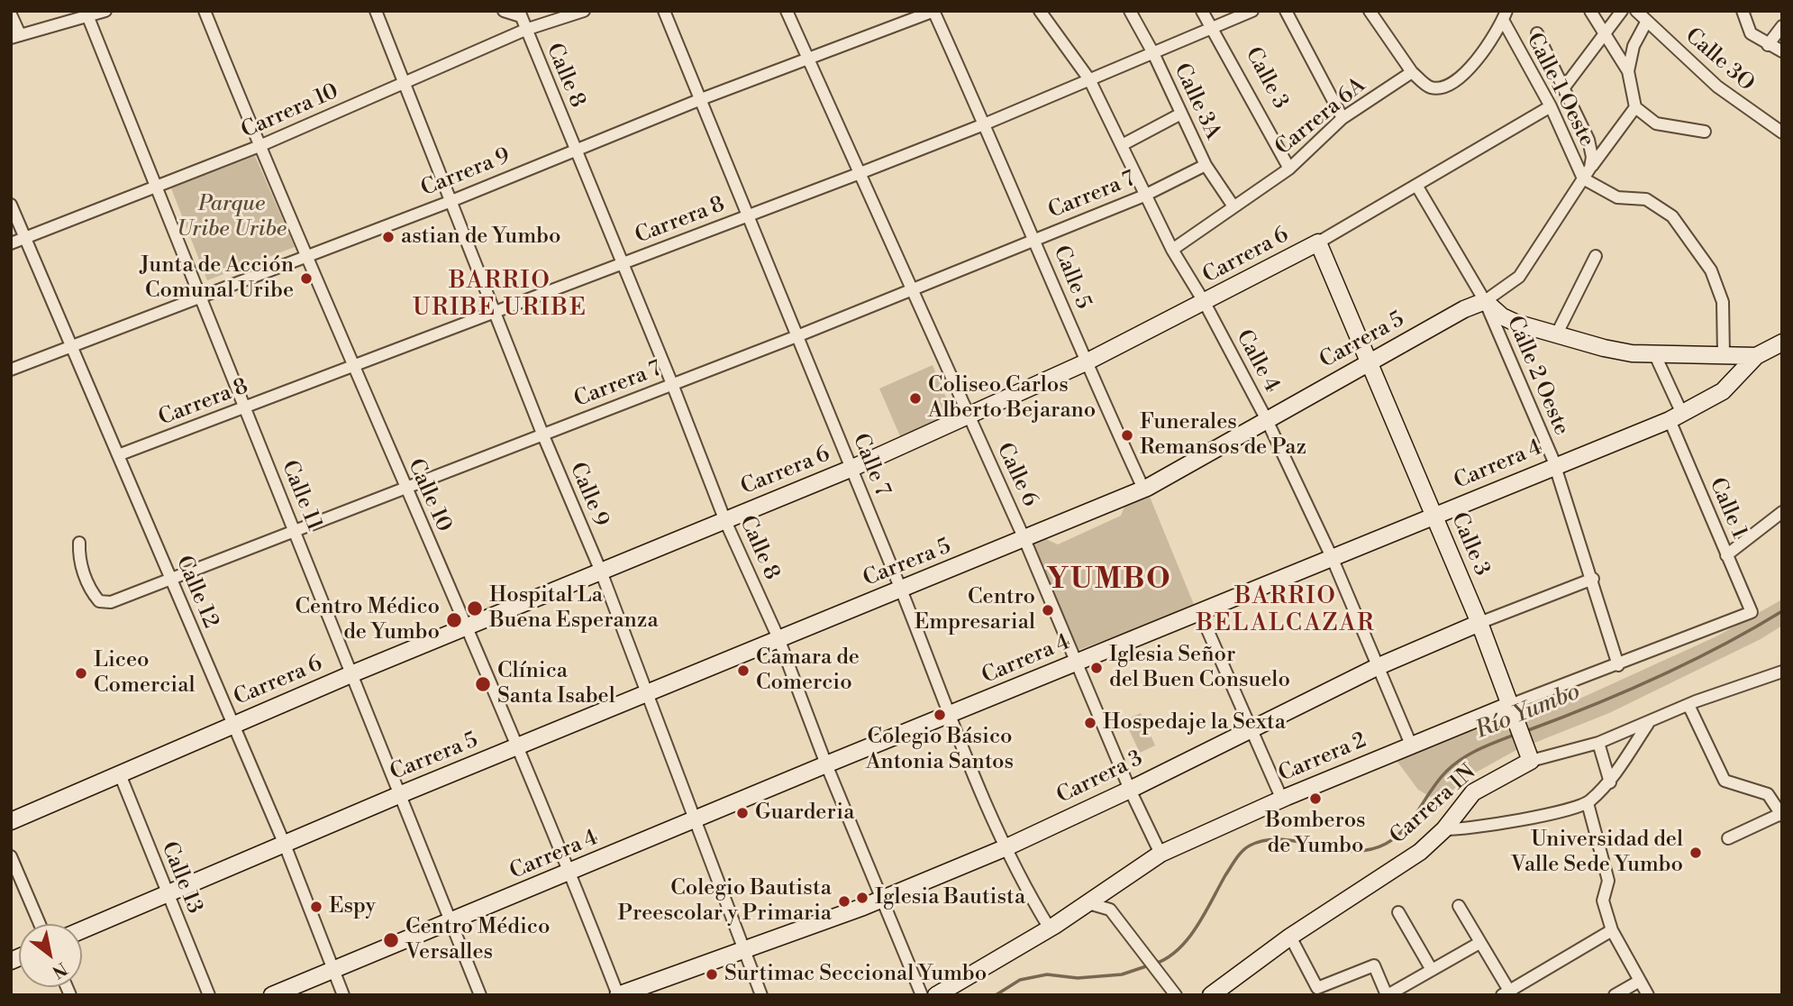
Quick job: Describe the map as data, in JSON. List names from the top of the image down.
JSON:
{
  "streets": {
    "street": [
      "Calle 3O",
      "Calle 8",
      "Calle 3",
      "Calle 1 Oeste",
      "Calle 3A",
      "Carrera 10",
      "Carrera 6A",
      "Carrera 9",
      "Carrera 7",
      "Carrera 8",
      "Carrera 6",
      "Calle 5",
      "Carrera 5",
      "Calle 4",
      "Calle 2 Oeste",
      "Calle 7",
      "Carrera 4",
      "Calle 6",
      "Calle 9",
      "Calle 11",
      "Calle 10",
      "Calle 1",
      "Calle 12",
      "Carrera 2",
      "Carrera 3",
      "Carrera 1N",
      "Calle 13"
    ]
  },
  "crossings": [
    ["Calle 8", "Carrera 10"],
    ["Calle 8", "Carrera 9"],
    ["Calle 8", "Carrera 7"],
    ["Calle 8", "Carrera 8"],
    ["Calle 8", "Carrera 6"],
    ["Calle 8", "Carrera 5"],
    ["Calle 8", "Carrera 4"],
    ["Calle 8", "Carrera 3"],
    ["Calle 3", "Carrera 6A"],
    ["Calle 3", "Carrera 8"],
    ["Calle 3", "Carrera 6"],
    ["Calle 3", "Carrera 5"],
    ["Calle 3", "Carrera 4"],
    ["Calle 3", "Carrera 2"],
    ["Calle 3", "Carrera 3"],
    ["Calle 3", "Carrera 1N"],
    ["Calle 1 Oeste", "Carrera 6"],
    ["Calle 1 Oeste", "Carrera 5"],
    ["Calle 1 Oeste", "Calle 2 Oeste"],
    ["Calle 3A", "Carrera 6A"],
    ["Calle 3A", "Carrera 7"],
    ["Calle 3A", "Carrera 8"],
    ["Carrera 10", "Calle 9"],
    ["Carrera 10", "Calle 11"],
    ["Carrera 10", "Calle 10"],
    ["Carrera 10", "Calle 12"],
    ["Carrera 6A", "Calle 4"],
    ["Carrera 9", "Calle 5"],
    ["Carrera 9", "Calle 7"],
    ["Carrera 9", "Calle 6"],
    ["Carrera 9", "Calle 9"],
    ["Carrera 9", "Calle 11"],
    ["Carrera 9", "Calle 10"],
    ["Carrera 9", "Calle 12"],
    ["Carrera 7", "Calle 5"],
    ["Carrera 7", "Calle 4"],
    ["Carrera 7", "Calle 7"],
    ["Carrera 7", "Calle 6"],
    ["Carrera 7", "Calle 9"],
    ["Carrera 7", "Calle 11"],
    ["Carrera 7", "Calle 10"],
    ["Carrera 7", "Calle 12"],
    ["Carrera 8", "Calle 5"],
    ["Carrera 8", "Calle 4"],
    ["Carrera 8", "Calle 7"],
    ["Carrera 8", "Calle 6"],
    ["Carrera 8", "Calle 9"],
    ["Carrera 8", "Calle 11"],
    ["Carrera 8", "Calle 10"],
    ["Carrera 8", "Calle 12"],
    ["Carrera 6", "Calle 5"],
    ["Carrera 6", "Calle 4"],
    ["Carrera 6", "Calle 2 Oeste"],
    ["Carrera 6", "Calle 7"],
    ["Carrera 6", "Calle 6"],
    ["Carrera 6", "Calle 9"],
    ["Carrera 6", "Calle 11"],
    ["Carrera 6", "Calle 10"],
    ["Carrera 6", "Calle 12"],
    ["Carrera 6", "Calle 13"],
    ["Calle 5", "Carrera 5"],
    ["Carrera 5", "Calle 4"],
    ["Carrera 5", "Calle 2 Oeste"],
    ["Carrera 5", "Calle 7"],
    ["Carrera 5", "Calle 6"],
    ["Carrera 5", "Calle 9"],
    ["Carrera 5", "Calle 11"],
    ["Carrera 5", "Calle 10"],
    ["Carrera 5", "Calle 12"],
    ["Carrera 5", "Calle 13"],
    ["Calle 4", "Carrera 4"],
    ["Calle 4", "Carrera 2"],
    ["Calle 4", "Carrera 3"],
    ["Calle 2 Oeste", "Carrera 4"],
    ["Calle 2 Oeste", "Carrera 2"],
    ["Calle 2 Oeste", "Carrera 3"],
    ["Calle 7", "Carrera 4"],
    ["Calle 7", "Carrera 2"],
    ["Calle 7", "Carrera 3"],
    ["Carrera 4", "Calle 6"],
    ["Carrera 4", "Calle 9"],
    ["Carrera 4", "Calle 11"],
    ["Carrera 4", "Calle 10"],
    ["Carrera 4", "Calle 1"],
    ["Carrera 4", "Calle 12"],
    ["Calle 6", "Carrera 2"],
    ["Calle 6", "Carrera 3"],
    ["Calle 9", "Carrera 3"],
    ["Calle 10", "Carrera 3"],
    ["Calle 1", "Carrera 2"]
  ],
  "districts": ["BARRIO URIBE URIBE", "YUMBO", "BARRIO BELALCAZAR"],
  "water": ["Río Yumbo"],
  "parks": ["Parque Uribe Uribe"],
  "places": [
    "astian de Yumbo",
    "Junta de Acción Comunal Uribe",
    "Coliseo Carlos Alberto Bejarano",
    "Funerales Remansos de Paz",
    "Hospital La Buena Esperanza",
    "Centro Empresarial",
    "Centro Médico de Yumbo",
    "Iglesia Señor del Buen Consuelo",
    "Camara de Comercio",
    "Liceo Comercial",
    "Clínica Santa Isabel",
    "Colegio Básico Antonia Santos",
    "Hospedaje la Sexta",
    "Bomberos de Yumbo",
    "Guarderia",
    "Universidad del Valle Sede Yumbo",
    "Iglesia Bautista",
    "Colegio Bautista Preescolar y Primaria",
    "Espy",
    "Centro Médico Versalles",
    "Surtimac Seccional Yumbo"
  ],
  "north": "bottom right"
}
